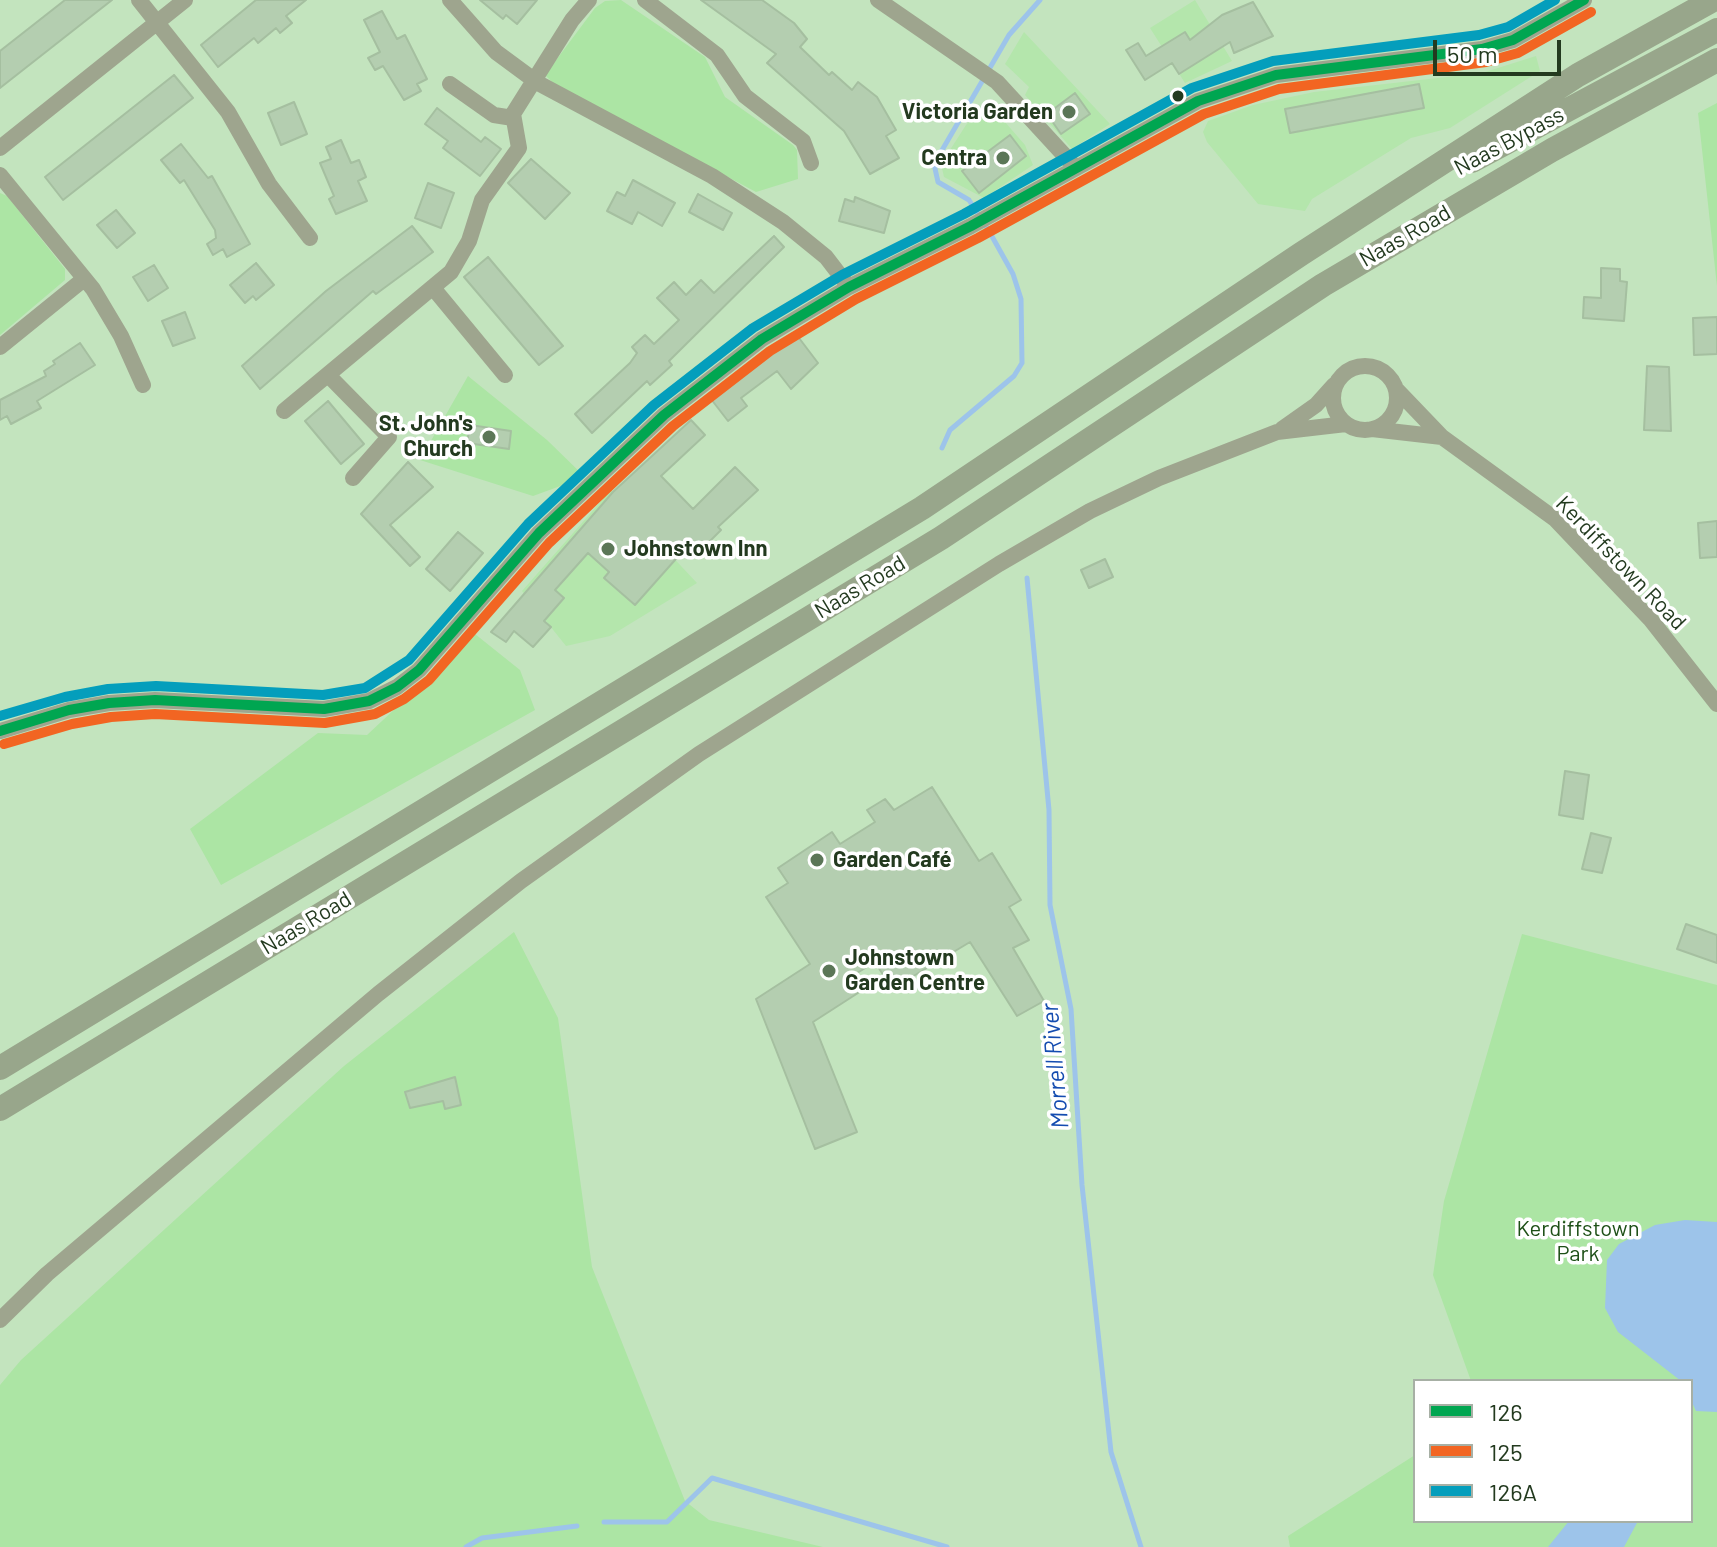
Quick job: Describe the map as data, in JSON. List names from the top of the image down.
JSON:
{
  "streets": {
    "highway": ["Naas Bypass", "Naas Road"],
    "street": ["Kerdiffstown Road"]
  },
  "crossings": [
    ["Naas Bypass", "Naas Road"]
  ],
  "water": ["Morrell River"],
  "parks": ["Kerdiffstown Park"],
  "places": [
    "Victoria Garden",
    "Centra",
    "St. John's Church",
    "Johnstown Inn",
    "Garden Café",
    "Johnstown Garden Centre"
  ],
  "lines": ["transit line 126", "transit line 126A", "transit line 125"],
  "legend": ["126", "125", "126A"],
  "scale_bar": "50 m"
}
